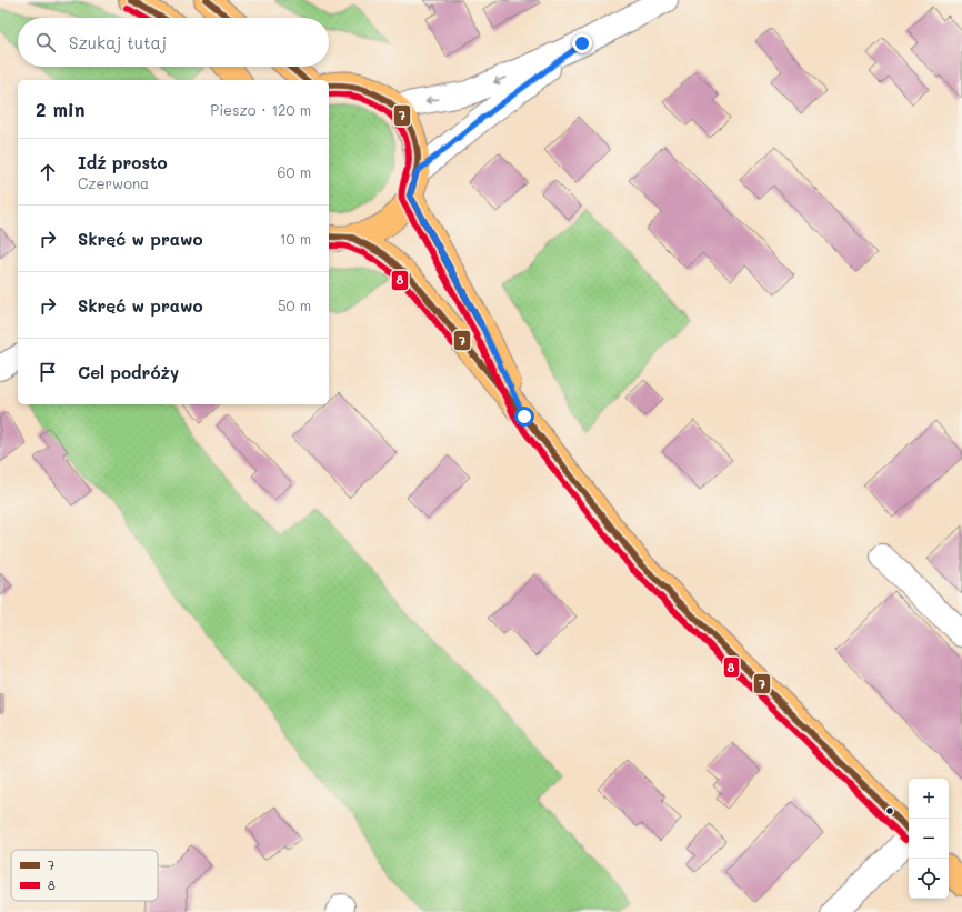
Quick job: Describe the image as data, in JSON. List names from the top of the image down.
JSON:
{
  "lines": ["transit line 7", "transit line 8"],
  "legend": ["7", "8"],
  "page": {
    "search": "Szukaj tutaj",
    "heading": ["2 min", "Pieszo · 120 m"],
    "list": [
      ["Idź prosto", "Czerwona", "60 m"],
      ["Skręć w prawo", "10 m"],
      ["Skręć w prawo", "50 m"],
      "Cel podróży"
    ],
    "map_buttons": ["+", "−"]
  }
}
